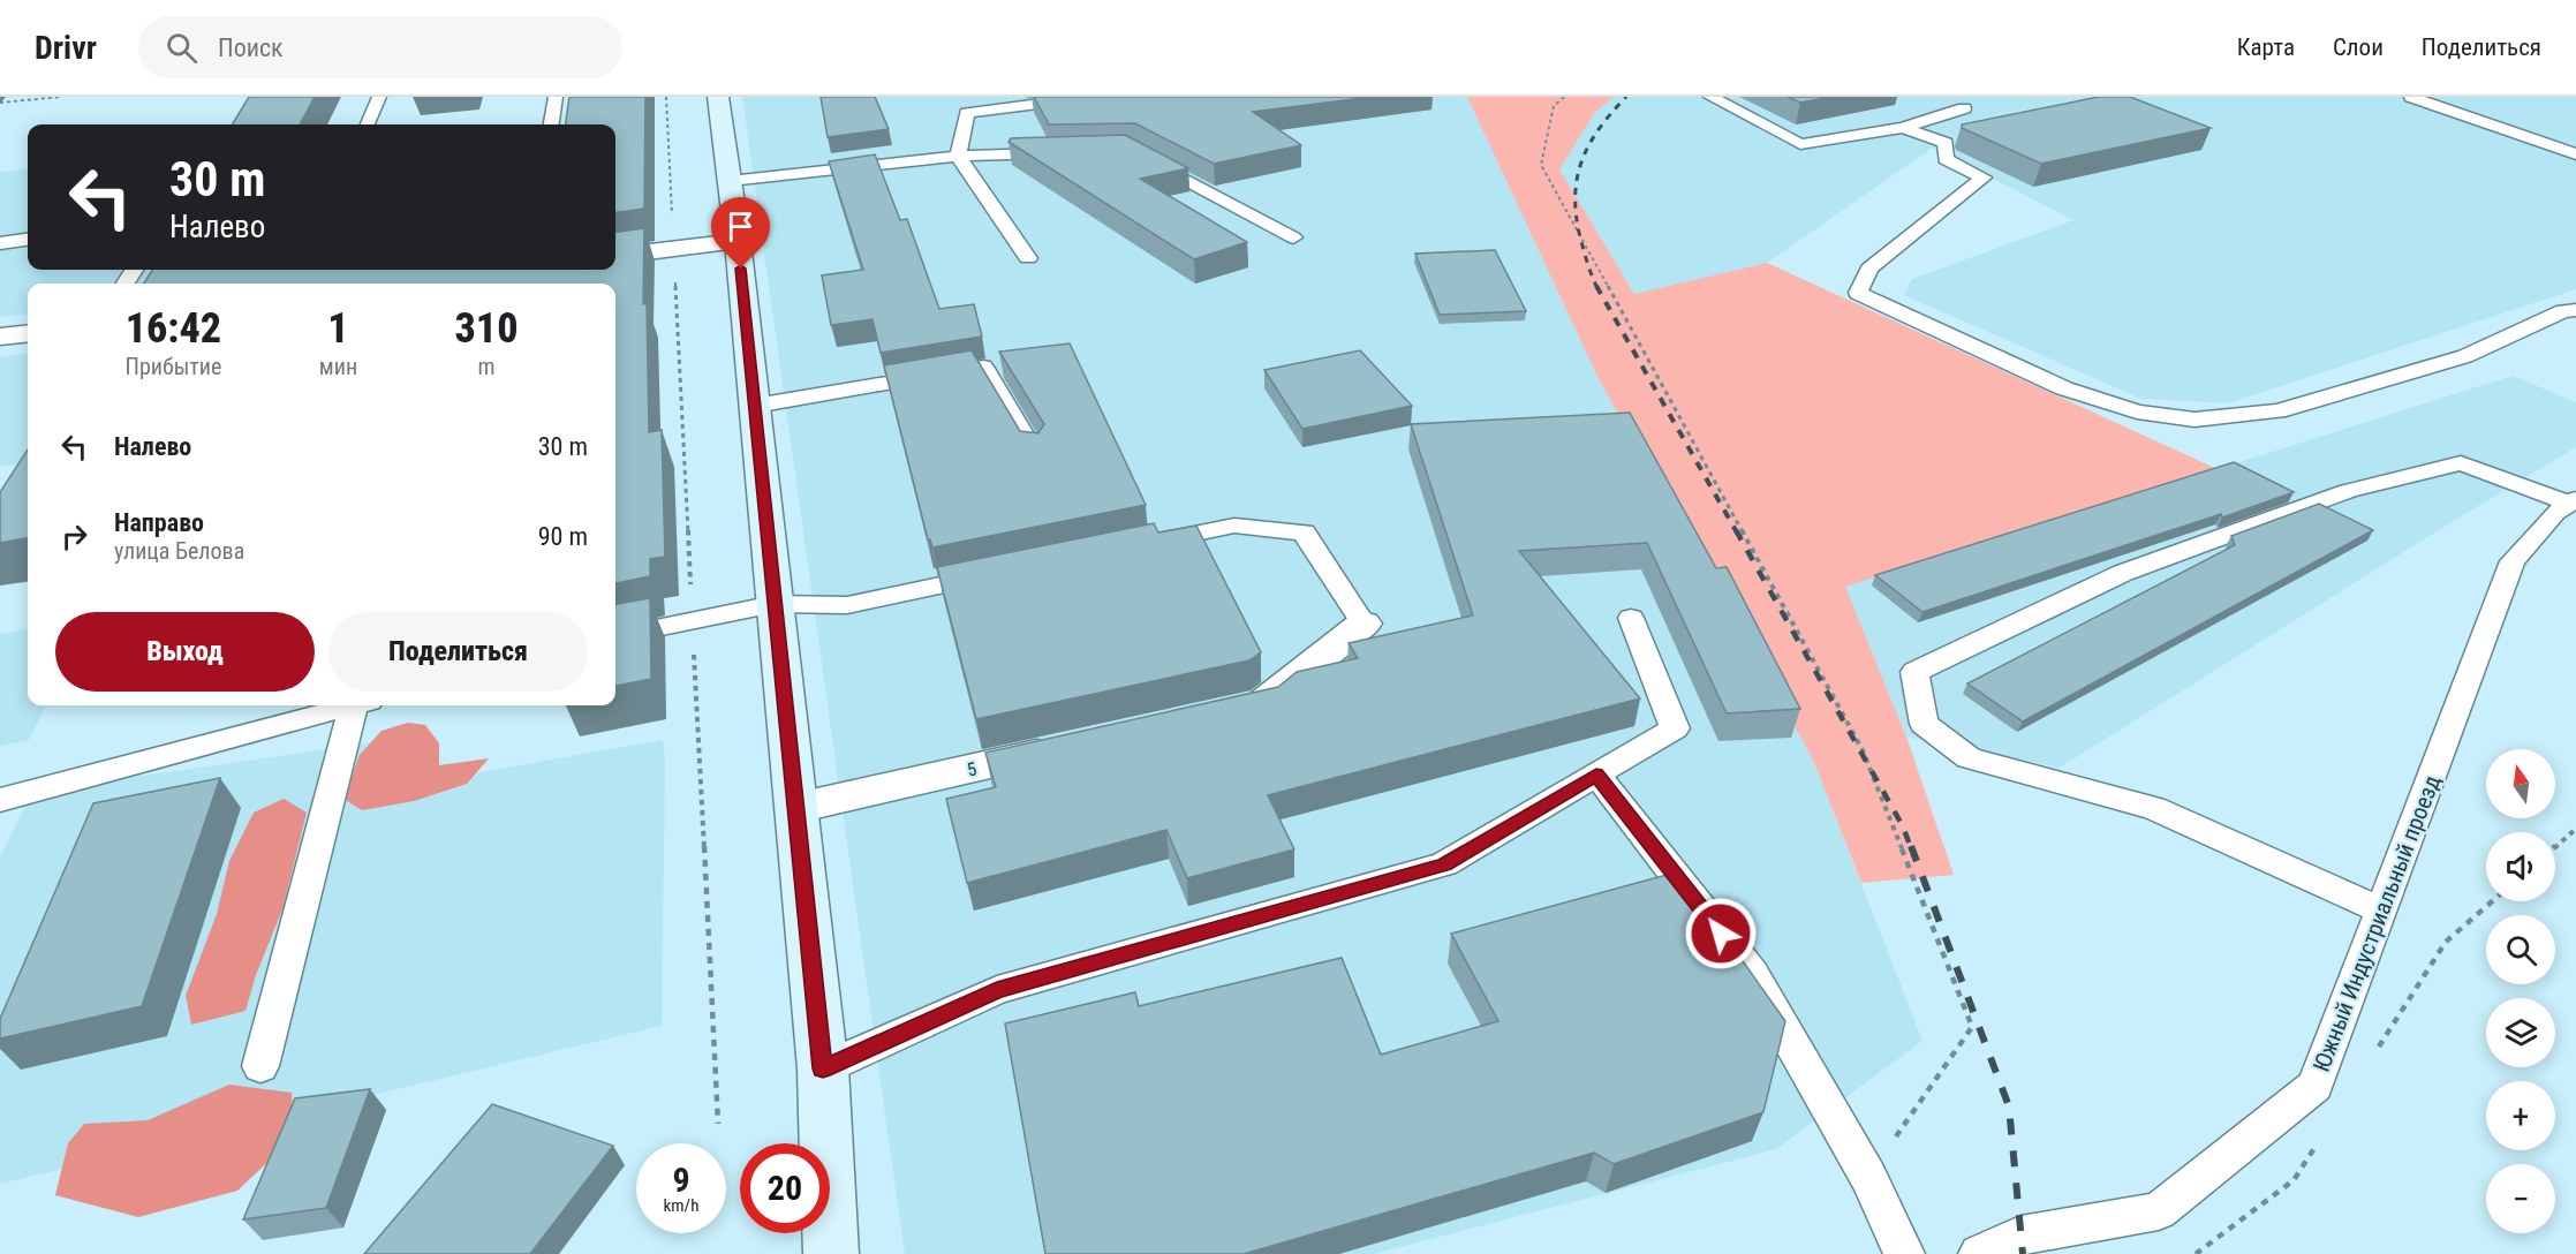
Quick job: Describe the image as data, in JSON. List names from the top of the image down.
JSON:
{
  "streets": {
    "street": ["5"],
    "lane": ["Южный Индустриальный проезд"]
  },
  "north": "top",
  "page": {
    "header": "Drivr",
    "search": "Поиск",
    "nav": ["Карта", "Слои", "Поделиться"],
    "turn": ["30 m", "Налево"],
    "eta": [
      "16:42",
      "Прибытие",
      "1",
      "мин",
      "310",
      "m"
    ],
    "list": [
      {
        "name": "Налево",
        "value": "30 m"
      },
      {
        "name": "Направо",
        "note": "улица Белова",
        "value": "90 m"
      }
    ],
    "buttons": ["Выход", "Поделиться"],
    "map_buttons": ["+", "−"],
    "speed": "9 km/h",
    "limit": "20"
  }
}
